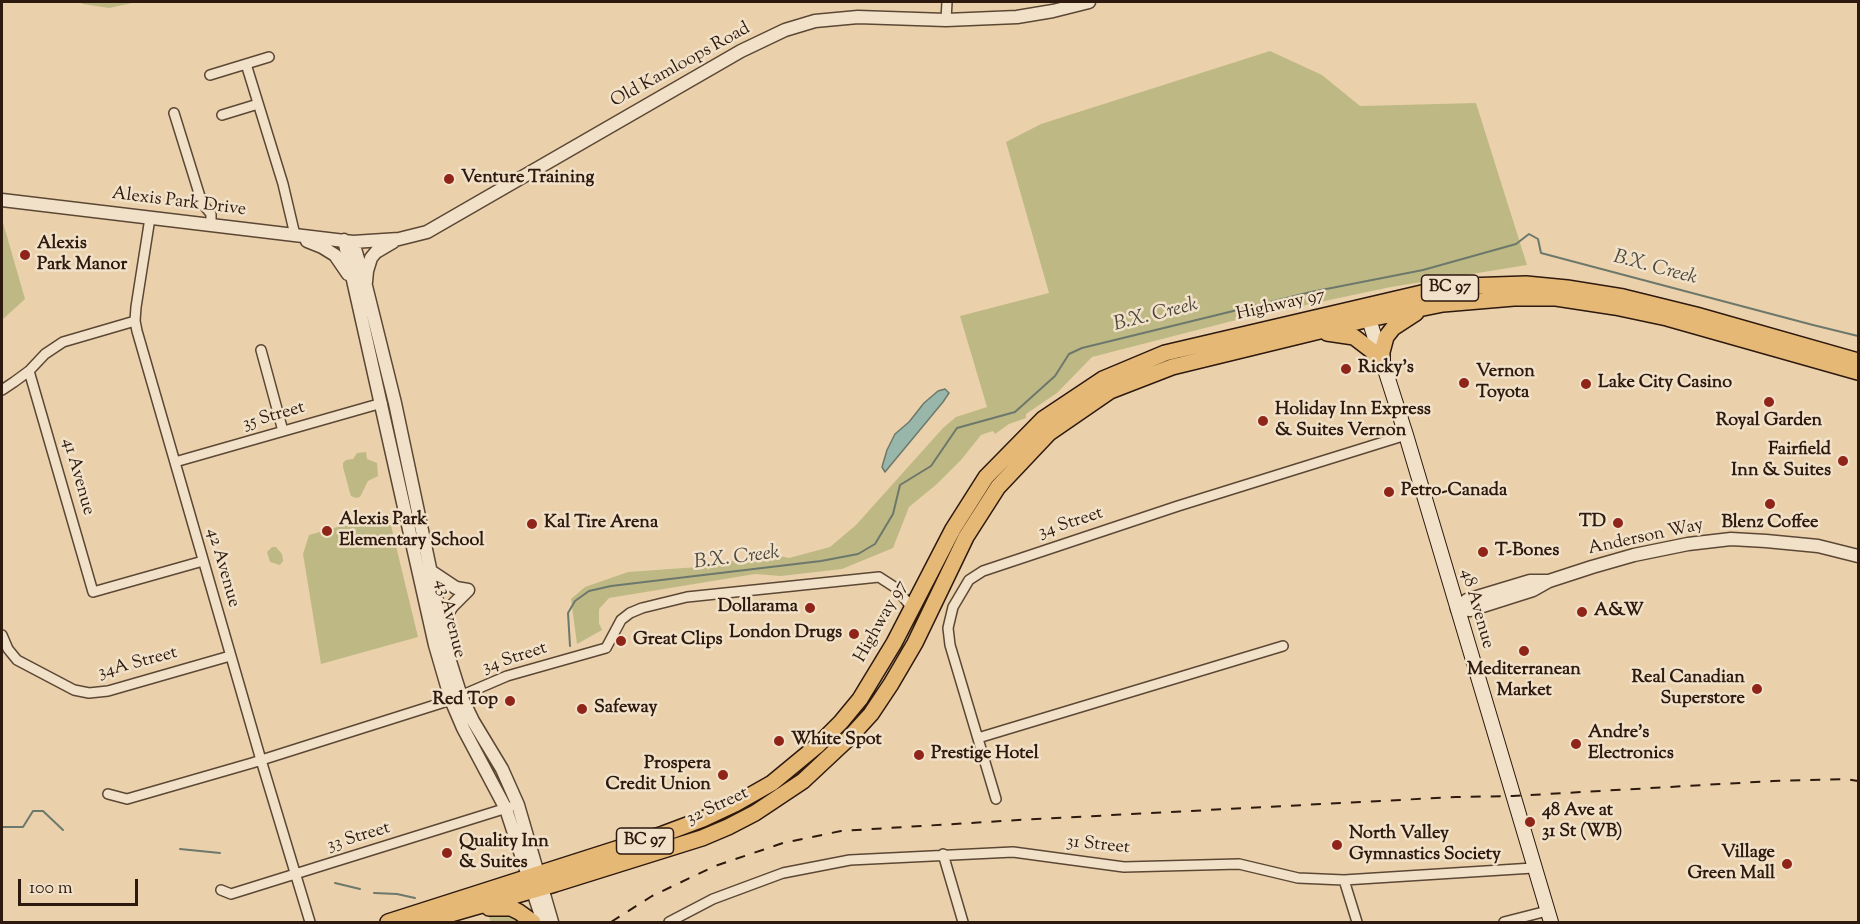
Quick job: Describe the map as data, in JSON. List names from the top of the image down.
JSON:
{
  "streets": {
    "highway": ["BC 97", "Highway 97", "32 Street"],
    "main road": ["48 Avenue"],
    "street": [
      "Old Kamloops Road",
      "Alexis Park Drive",
      "35 Street",
      "41 Avenue",
      "34 Street",
      "Anderson Way",
      "42 Avenue",
      "43 Avenue",
      "34A Street",
      "33 Street",
      "31 Street"
    ]
  },
  "crossings": [
    ["Old Kamloops Road", "Alexis Park Drive"],
    ["Old Kamloops Road", "43 Avenue"],
    ["Alexis Park Drive", "42 Avenue"],
    ["Alexis Park Drive", "43 Avenue"],
    ["BC 97", "Highway 97"],
    ["Highway 97", "34 Street"],
    ["Highway 97", "48 Avenue"],
    ["Highway 97", "32 Street"],
    ["35 Street", "42 Avenue"],
    ["35 Street", "43 Avenue"],
    ["41 Avenue", "42 Avenue"],
    ["34 Street", "42 Avenue"],
    ["34 Street", "48 Avenue"],
    ["34 Street", "43 Avenue"],
    ["Anderson Way", "48 Avenue"],
    ["42 Avenue", "34A Street"],
    ["42 Avenue", "33 Street"],
    ["48 Avenue", "31 Street"],
    ["43 Avenue", "32 Street"],
    ["43 Avenue", "33 Street"]
  ],
  "water": ["B.X. Creek"],
  "places": [
    "Venture Training",
    "Alexis Park Manor",
    "Ricky's",
    "Vernon Toyota",
    "Lake City Casino",
    "Royal Garden",
    "Holiday Inn Express & Suites Vernon",
    "Fairfield Inn & Suites",
    "Petro-Canada",
    "Blenz Coffee",
    "TD",
    "Kal Tire Arena",
    "Alexis Park Elementary School",
    "T-Bones",
    "Dollarama",
    "A&W",
    "London Drugs",
    "Great Clips",
    "Mediterranean Market",
    "Real Canadian Superstore",
    "Red Top",
    "Safeway",
    "White Spot",
    "Andre's Electronics",
    "Prestige Hotel",
    "Prospera Credit Union",
    "48 Ave at 31 St (WB)",
    "North Valley Gymnastics Society",
    "Quality Inn & Suites",
    "Village Green Mall"
  ],
  "scale_bar": "100 m"
}
